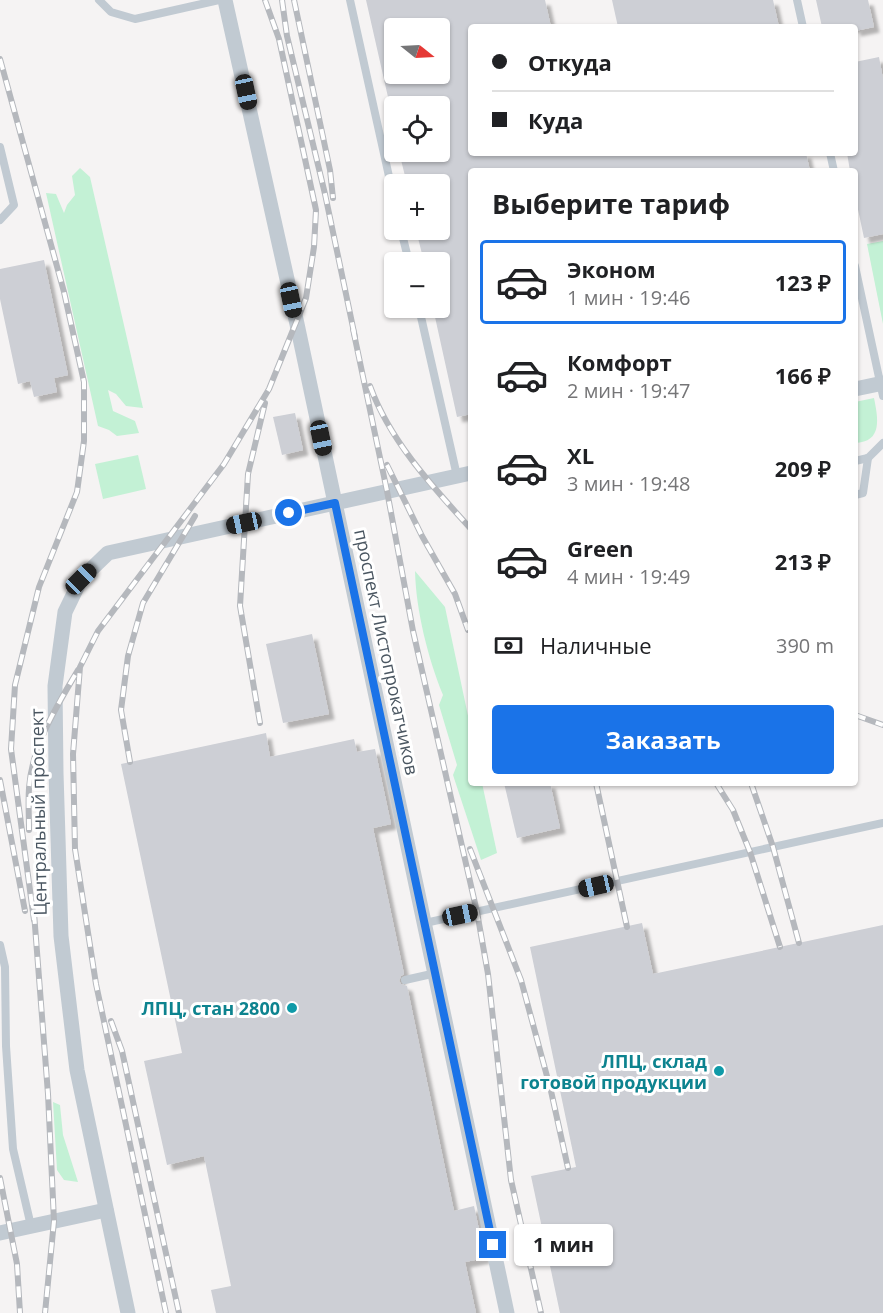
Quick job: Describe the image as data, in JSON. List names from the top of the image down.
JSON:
{
  "streets": {
    "street": ["проспект Листопрокатчиков", "Центральный проспект"]
  },
  "crossings": [
    ["проспект Листопрокатчиков", "Центральный проспект"]
  ],
  "places": ["ЛПЦ, стан 2800", "ЛПЦ, склад готовой продукции"],
  "north": "right",
  "page": {
    "map_buttons": ["+", "−"],
    "banner": ["Откуда", "Куда"],
    "heading": "Выберите тариф",
    "list": [
      {
        "name": "Эконом",
        "note": "1 мин · 19:46",
        "value": "123 ₽"
      },
      {
        "name": "Комфорт",
        "note": "2 мин · 19:47",
        "value": "166 ₽"
      },
      {
        "name": "XL",
        "note": "3 мин · 19:48",
        "value": "209 ₽"
      },
      {
        "name": "Green",
        "note": "4 мин · 19:49",
        "value": "213 ₽"
      }
    ],
    "pay": ["Наличные", "390 m"],
    "buttons": "Заказать",
    "bubble": "1 мин"
  }
}
